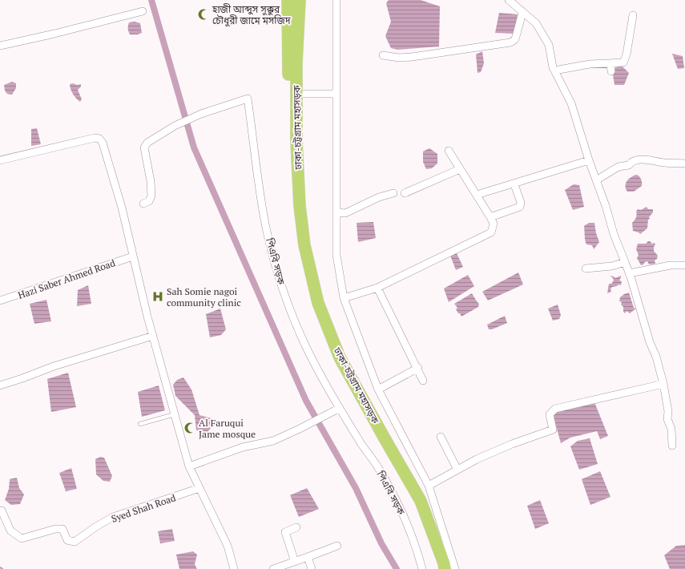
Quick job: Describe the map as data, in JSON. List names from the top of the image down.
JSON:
{
  "streets": {
    "highway": ["ঢাকা-চট্টগ্রাম মহাসড়ক"],
    "street": ["পিএবি সড়ক", "Hazi Saber Ahmed Road", "Syed Shah Road"]
  },
  "places": {
    "mosque": ["হাজী আব্দুস সুক্কুর চৌধুরী জামে মসজিদ", "Al Faruqui Jame mosque"],
    "hospital": ["Sah Somie nagoi community clinic"]
  }
}
